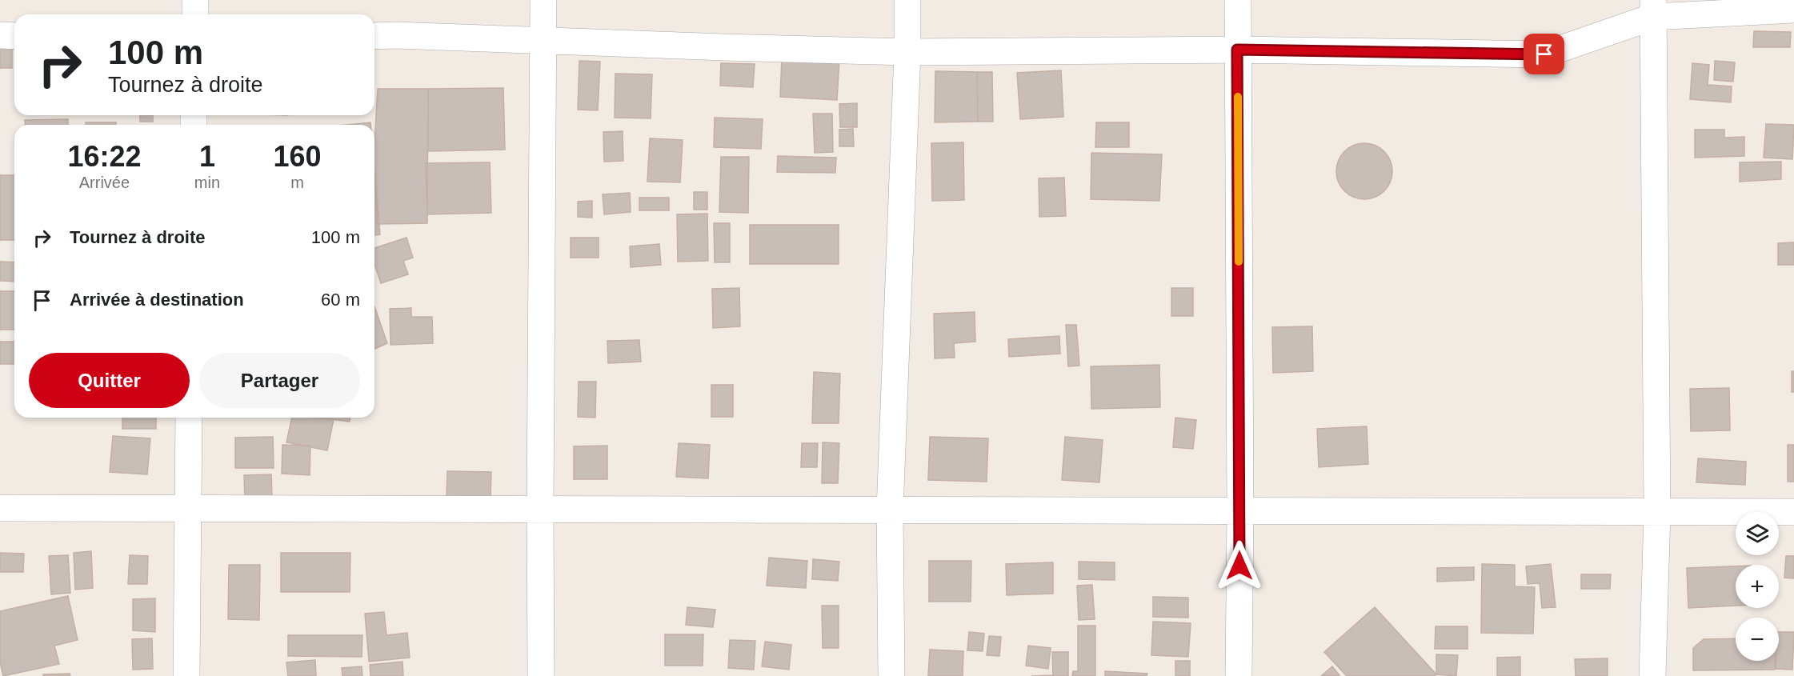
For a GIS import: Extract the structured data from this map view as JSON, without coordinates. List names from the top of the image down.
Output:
{
  "page": {
    "turn": ["100 m", "Tournez à droite"],
    "eta": [
      "16:22",
      "Arrivée",
      "1",
      "min",
      "160",
      "m"
    ],
    "list": [
      {
        "name": "Tournez à droite",
        "value": "100 m"
      },
      {
        "name": "Arrivée à destination",
        "value": "60 m"
      }
    ],
    "buttons": ["Quitter", "Partager"],
    "map_buttons": ["+", "−"]
  }
}
